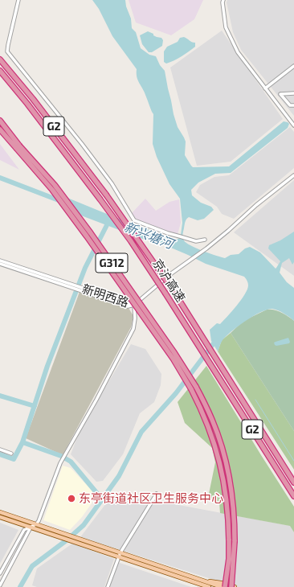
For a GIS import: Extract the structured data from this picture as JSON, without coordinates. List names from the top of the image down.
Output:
{
  "streets": {
    "highway": ["G2", "G312", "京沪高速"],
    "street": ["新明西路"]
  },
  "water": ["新兴塘河"],
  "places": ["东亭街道社区卫生服务中心"]
}
